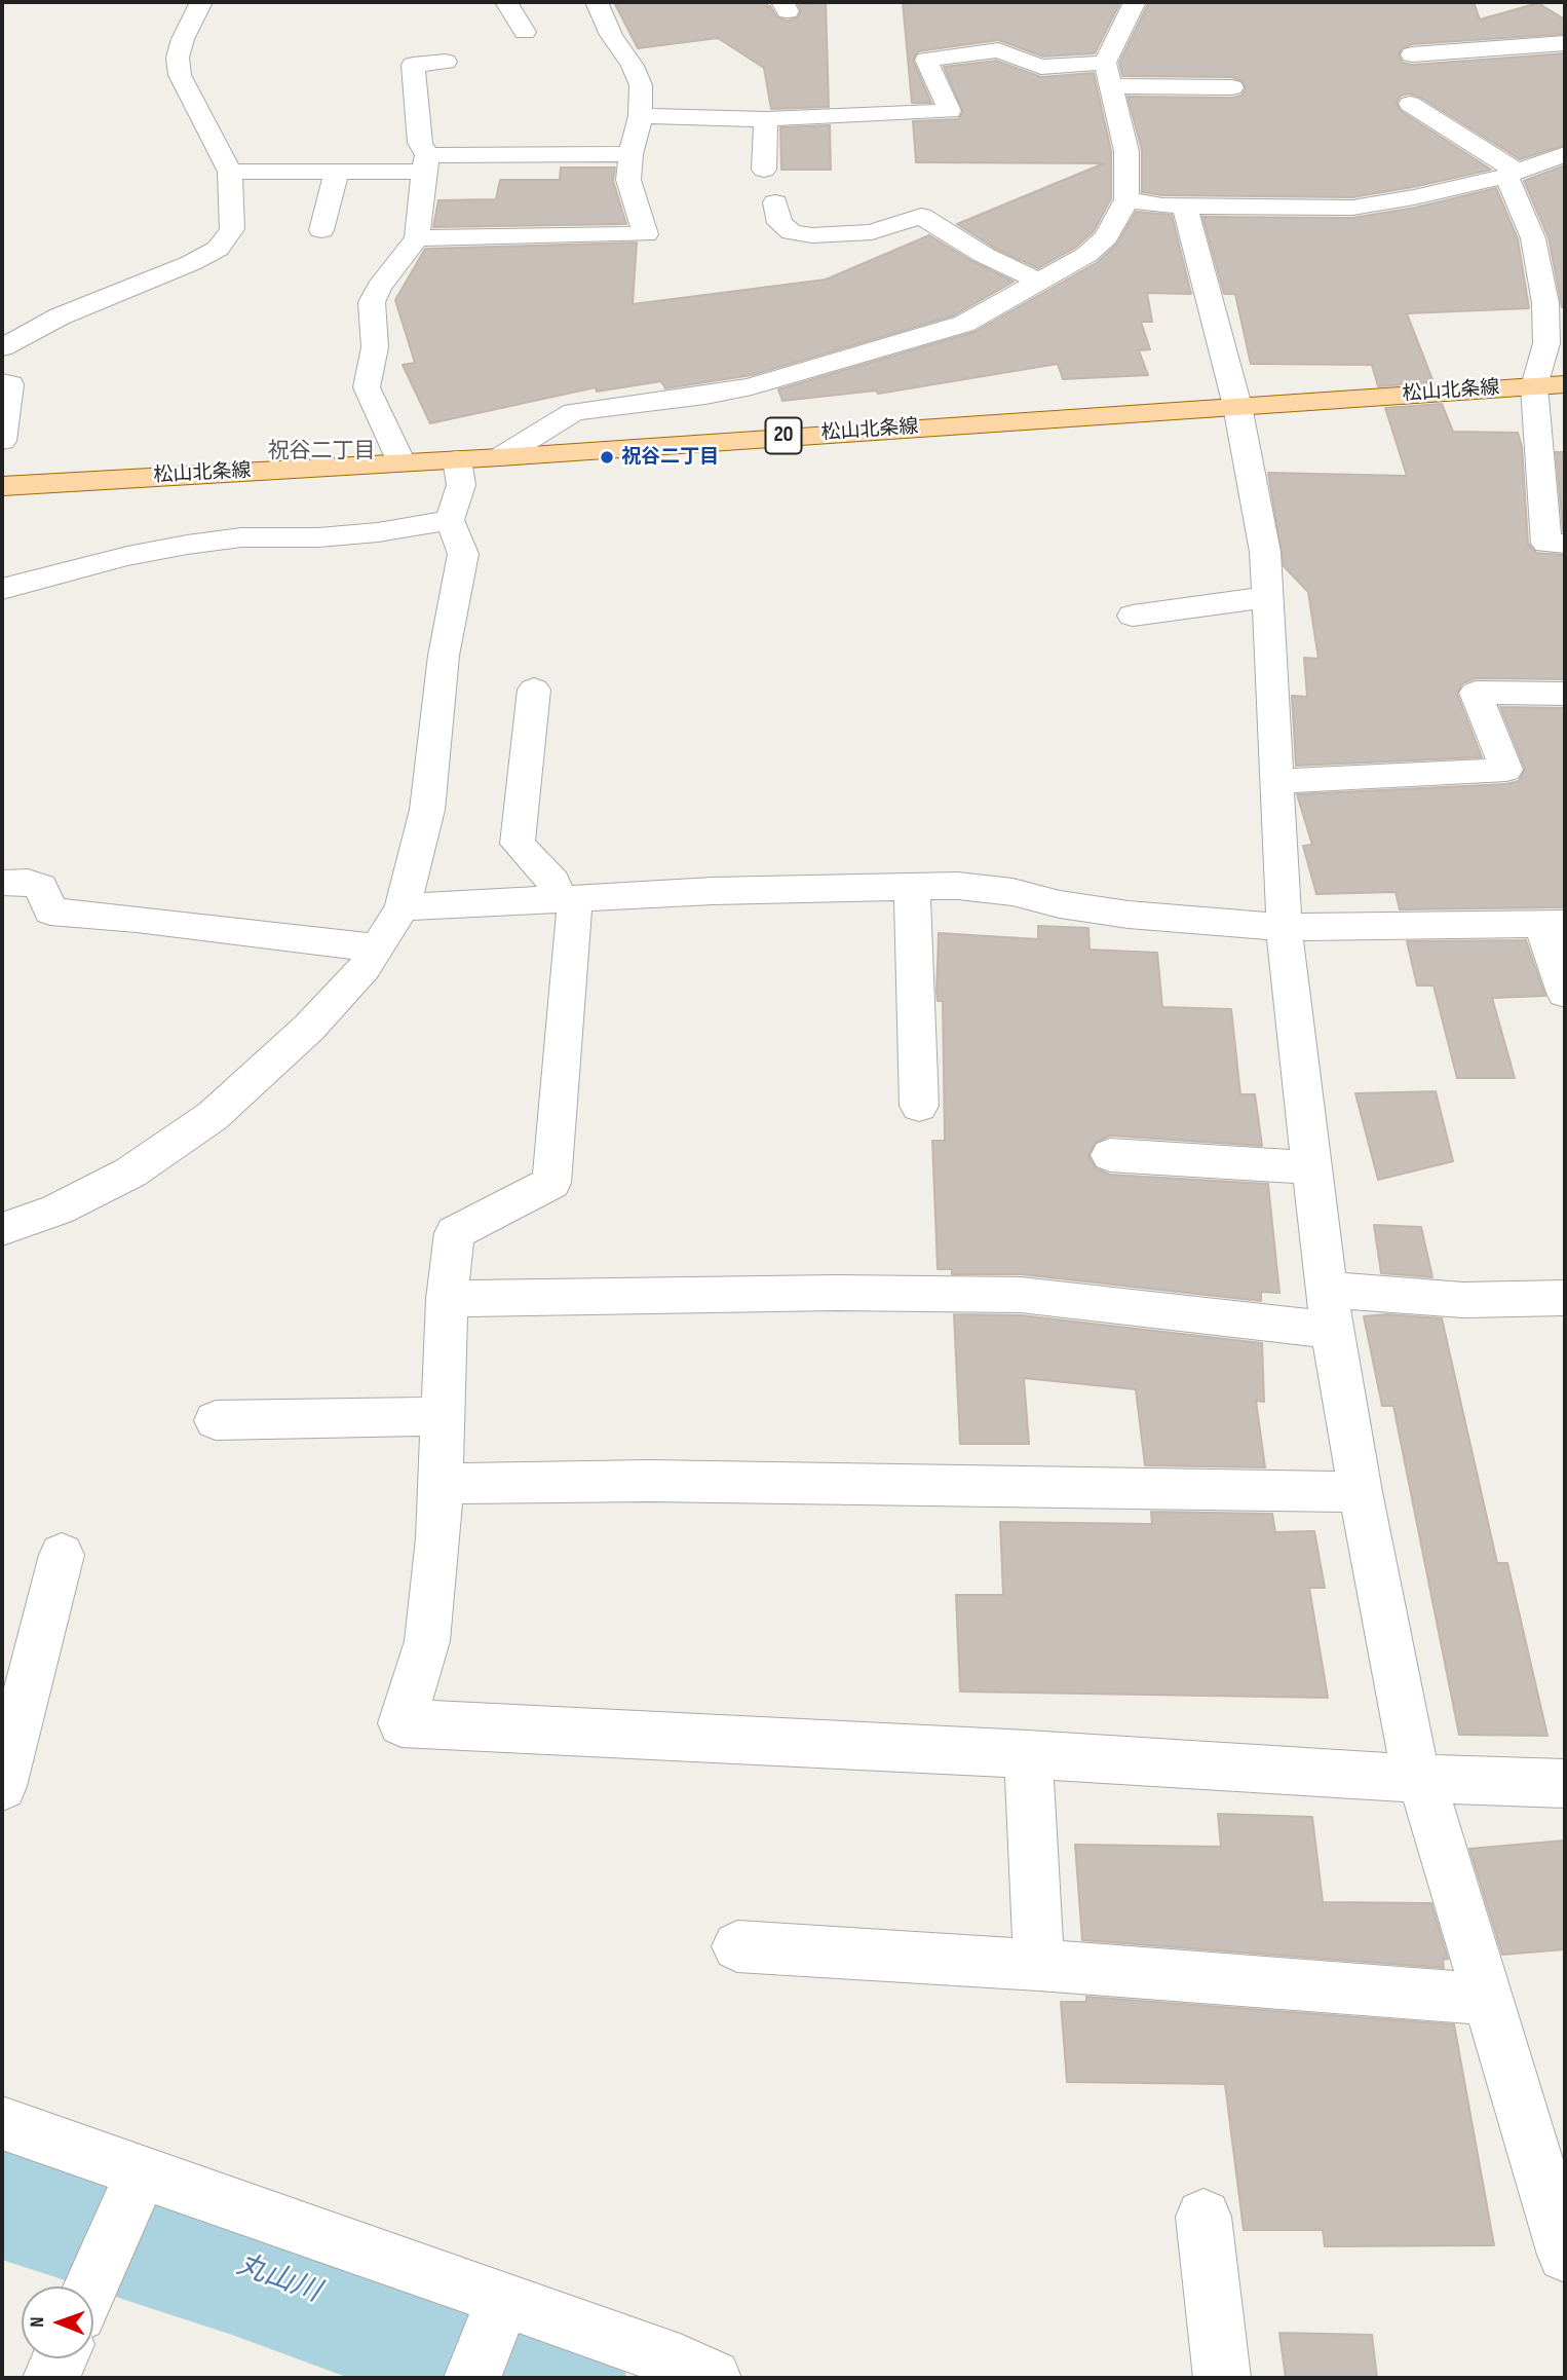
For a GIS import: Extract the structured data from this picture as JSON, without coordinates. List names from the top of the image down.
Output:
{
  "streets": {
    "main road": ["松山北条線", "20"]
  },
  "districts": ["祝谷二丁目"],
  "water": ["丸山川"],
  "places": ["祝谷二丁目"],
  "north": "left"
}
